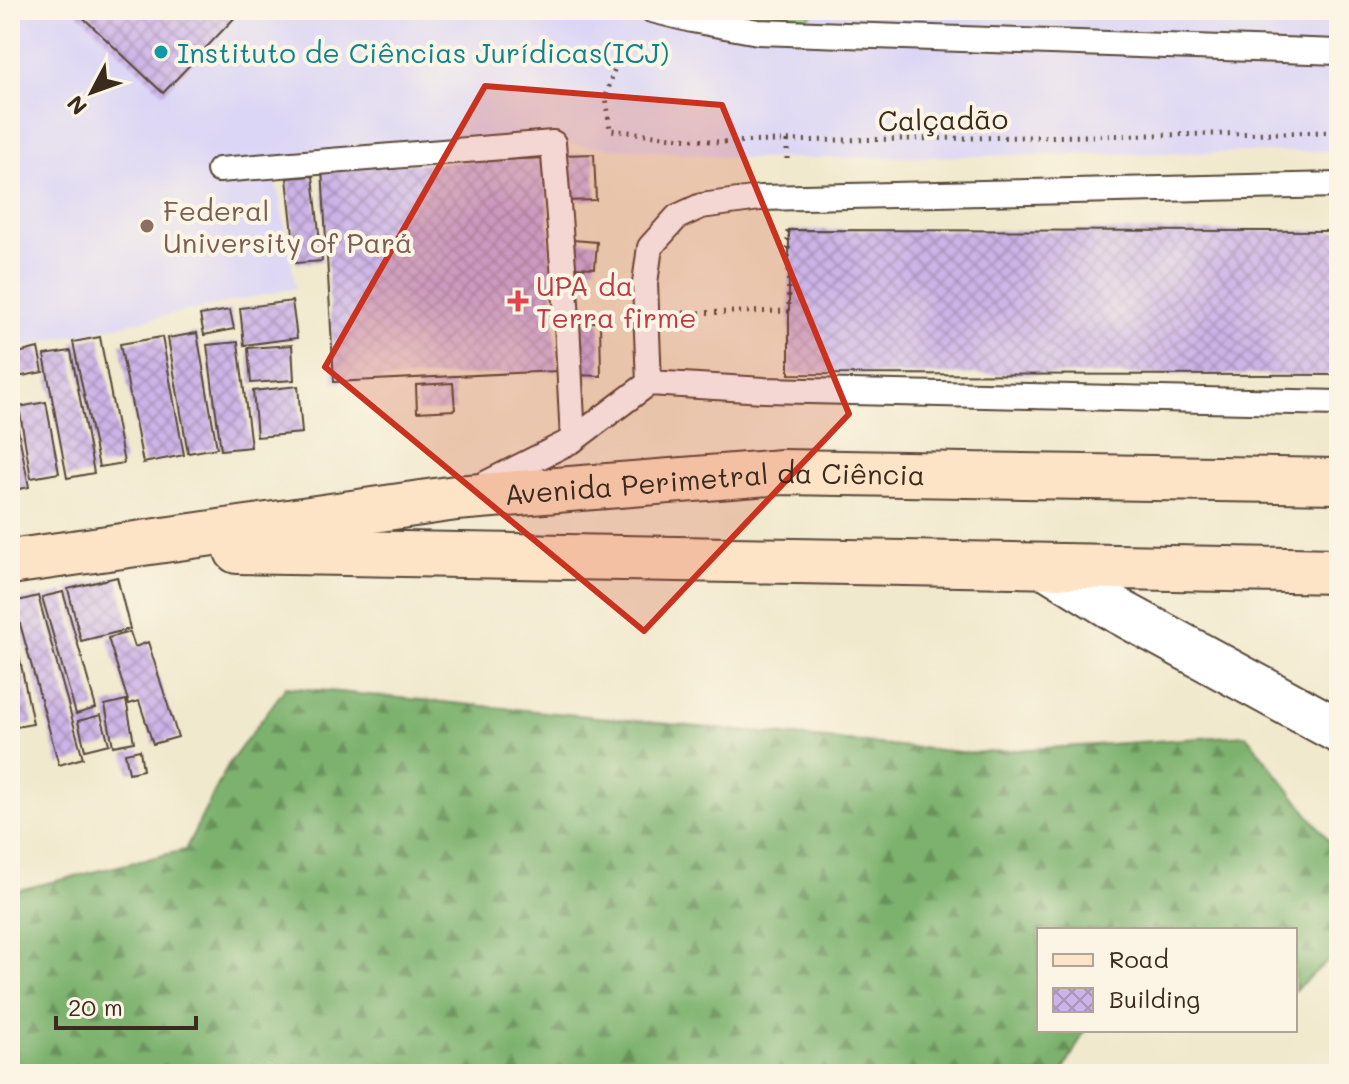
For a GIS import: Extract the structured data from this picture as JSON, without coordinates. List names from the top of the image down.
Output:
{
  "streets": {
    "main road": ["Avenida Perimetral da Ciência"],
    "path": ["Calçadão"]
  },
  "places": {
    "other": ["Instituto de Ciências Jurídicas(ICJ)", "Federal University of Pará"],
    "health": ["UPA da Terra firme"]
  },
  "legend": ["Road", "Building"],
  "scale_bar": "20 m",
  "north": "bottom left"
}
